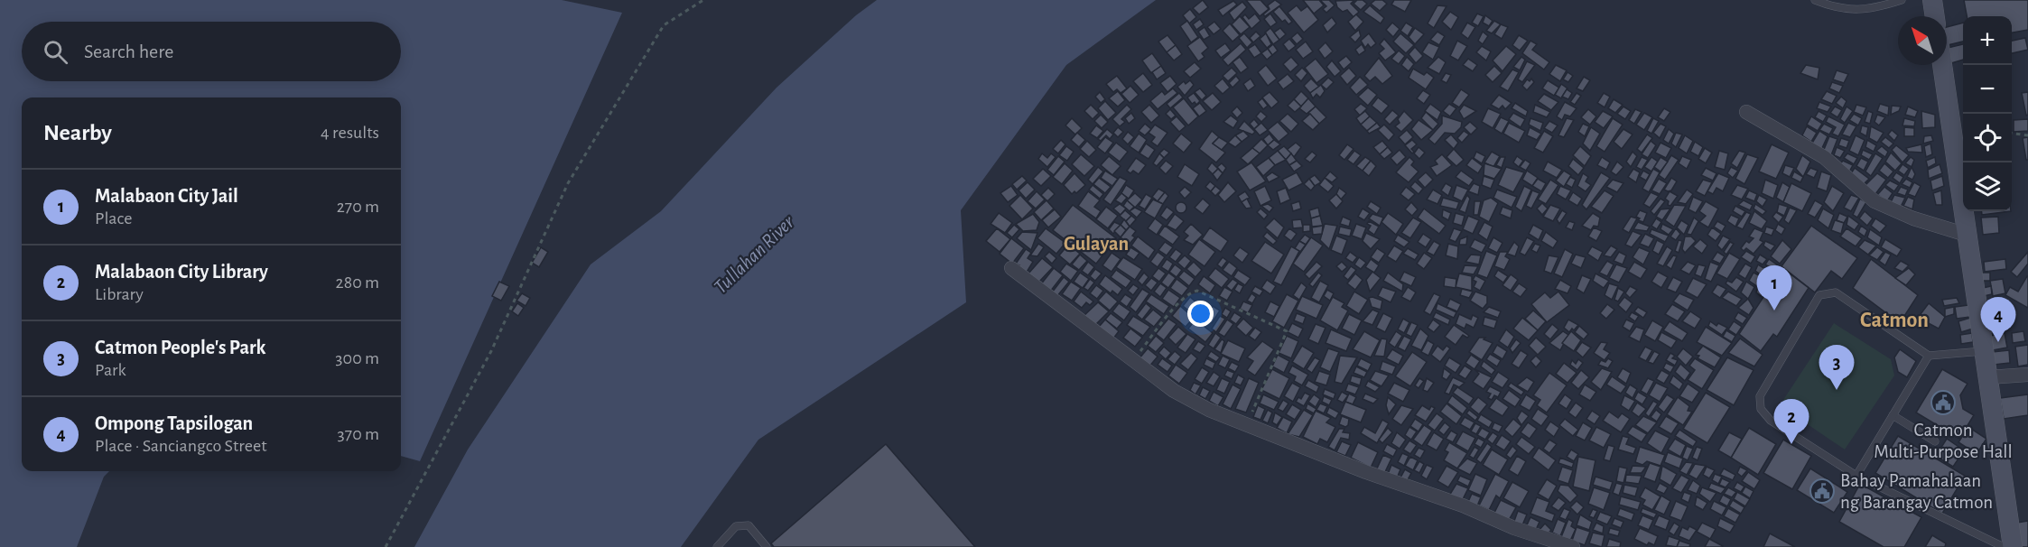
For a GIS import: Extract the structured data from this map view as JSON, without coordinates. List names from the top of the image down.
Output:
{
  "districts": ["Gulayan", "Catmon"],
  "water": ["Tullahan River"],
  "places": {
    "public building": ["Catmon Multi-Purpose Hall", "Bahay Pamahalaan ng Barangay Catmon"]
  },
  "north": "top left",
  "page": {
    "map_buttons": ["+", "−"],
    "search": "Search here",
    "heading": ["Nearby", "4 results"],
    "list": [
      {
        "mark": "1",
        "name": "Malabaon City Jail",
        "note": "Place",
        "value": "270 m"
      },
      {
        "mark": "2",
        "name": "Malabaon City Library",
        "note": "Library",
        "value": "280 m"
      },
      {
        "mark": "3",
        "name": "Catmon People's Park",
        "note": "Park",
        "value": "300 m"
      },
      {
        "mark": "4",
        "name": "Ompong Tapsilogan",
        "note": "Place · Sanciangco Street",
        "value": "370 m"
      }
    ],
    "pins": [
      "1",
      "4",
      "3",
      "2"
    ]
  }
}
